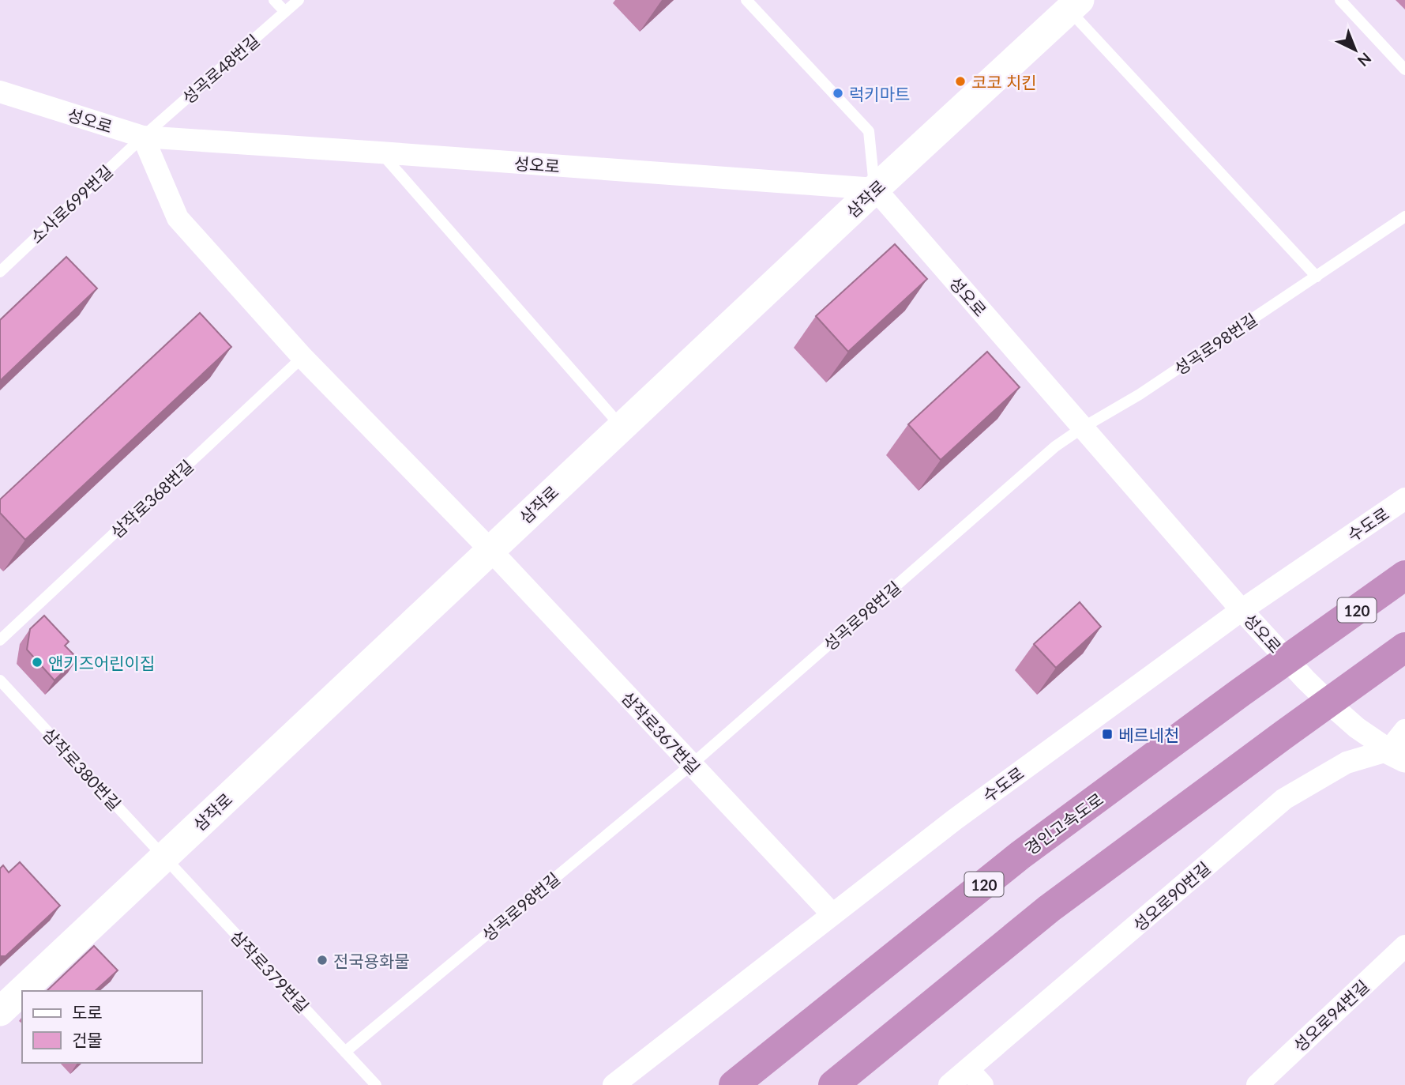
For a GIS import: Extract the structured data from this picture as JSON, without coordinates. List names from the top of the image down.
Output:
{
  "streets": {
    "highway": ["120", "경인고속도로"],
    "street": [
      "성오로",
      "삼작로",
      "수도로",
      "삼작로367번길",
      "성오로90번길",
      "성오로94번길"
    ],
    "lane": [
      "성곡로48번길",
      "소사로699번길",
      "성곡로98번길",
      "삼작로368번길",
      "삼작로380번길",
      "삼작로379번길"
    ]
  },
  "crossings": [
    ["성곡로48번길", "성오로"],
    ["성곡로48번길", "소사로699번길"],
    ["성오로", "삼작로"],
    ["성오로", "소사로699번길"],
    ["성오로", "성곡로98번길"],
    ["성오로", "수도로"],
    ["성오로", "성오로90번길"],
    ["삼작로", "삼작로367번길"],
    ["삼작로", "삼작로380번길"],
    ["삼작로", "삼작로379번길"],
    ["성곡로98번길", "삼작로367번길"],
    ["성곡로98번길", "삼작로379번길"],
    ["수도로", "삼작로367번길"],
    ["삼작로380번길", "삼작로379번길"]
  ],
  "places": {
    "other": [
      "코코 치킨",
      "럭키마트",
      "앤키즈어린이집",
      "전국용화물"
    ],
    "transit": ["베르네천"]
  },
  "legend": ["도로", "건물"],
  "north": "bottom right"
}
